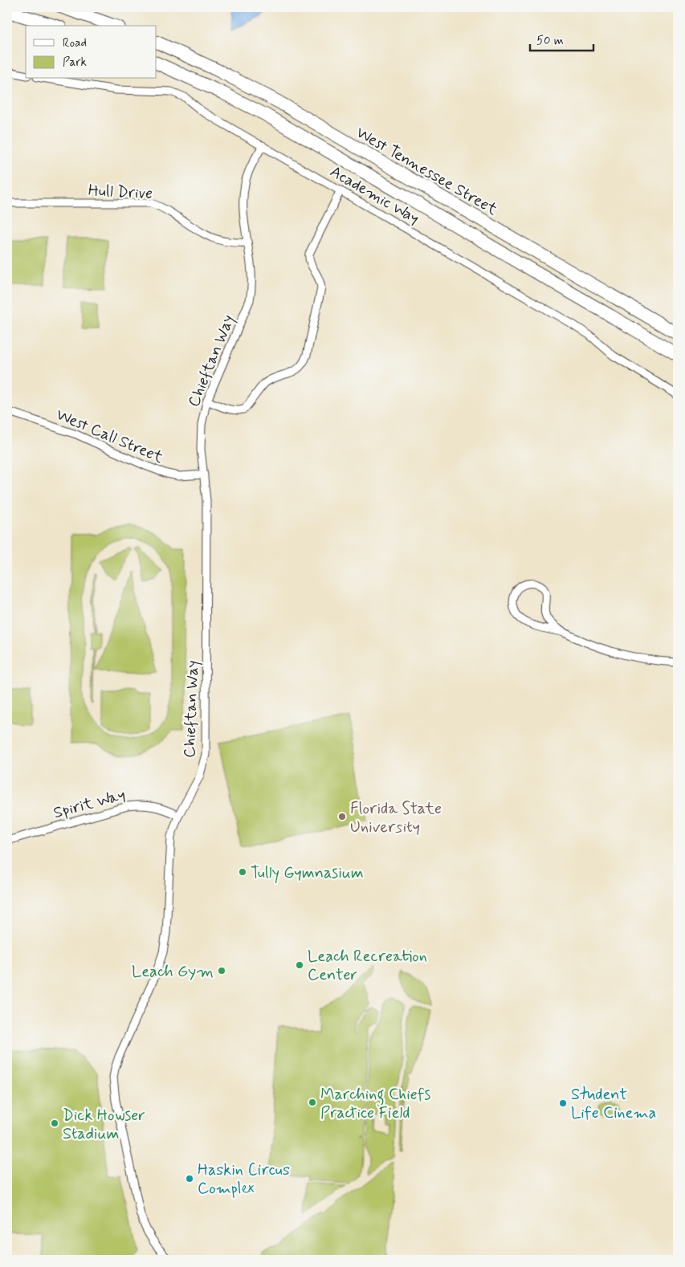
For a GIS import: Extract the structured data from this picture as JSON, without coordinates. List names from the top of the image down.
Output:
{
  "streets": {
    "main road": ["West Tennessee Street"],
    "street": [
      "Hull Drive",
      "Academic Way",
      "Chieftan Way",
      "West Call Street",
      "Spirit Way"
    ]
  },
  "crossings": [
    ["Hull Drive", "Chieftan Way"],
    ["Academic Way", "Chieftan Way"],
    ["Chieftan Way", "West Call Street"],
    ["Chieftan Way", "Spirit Way"]
  ],
  "places": [
    "Florida State University",
    "Tully Gymnasium",
    "Leach Recreation Center",
    "Leach Gym",
    "Marching Chiefs Practice Field",
    "Student Life Cinema",
    "Dick Howser Stadium",
    "Haskin Circus Complex"
  ],
  "legend": ["Road", "Park"],
  "scale_bar": "50 m"
}
